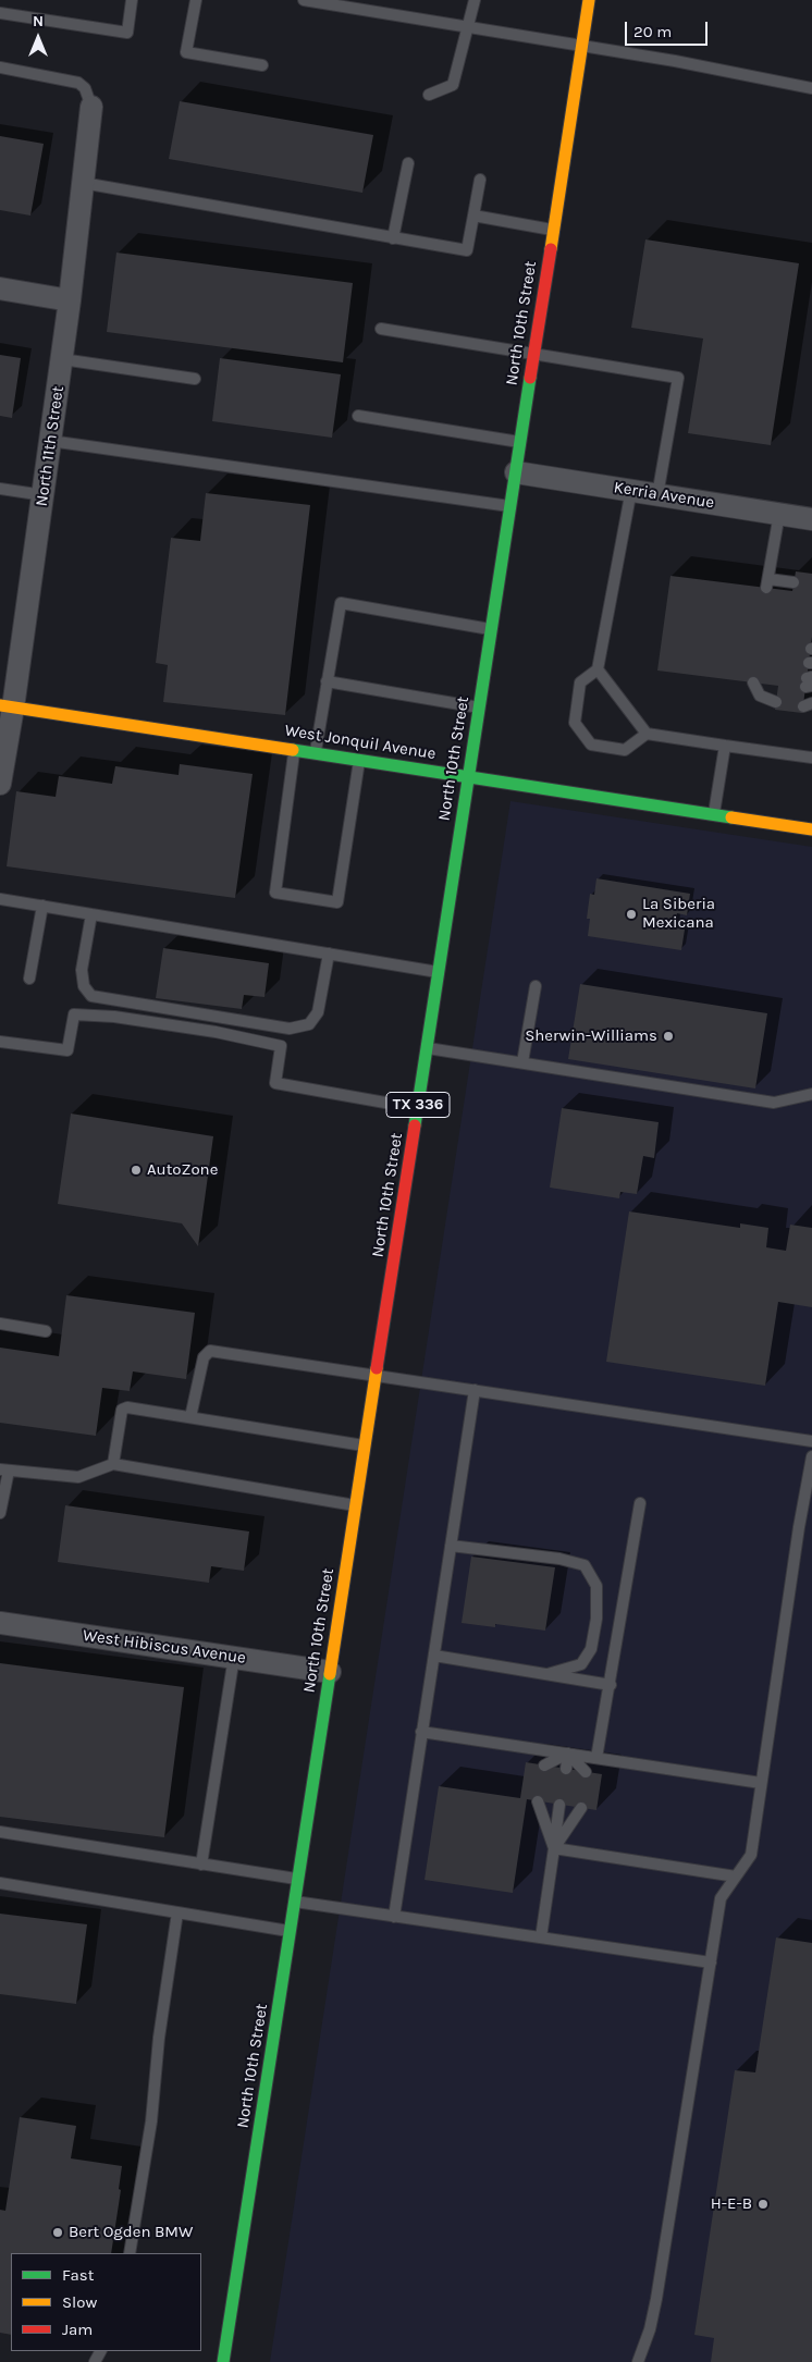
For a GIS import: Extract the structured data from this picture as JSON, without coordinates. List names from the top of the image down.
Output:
{
  "streets": {
    "main road": ["North 10th Street", "West Jonquil Avenue", "TX 336"],
    "street": ["North 11th Street", "Kerria Avenue", "West Hibiscus Avenue"]
  },
  "crossings": [
    ["North 10th Street", "Kerria Avenue"],
    ["North 10th Street", "West Jonquil Avenue"],
    ["North 10th Street", "West Hibiscus Avenue"],
    ["North 11th Street", "West Jonquil Avenue"]
  ],
  "places": [
    "La Siberia Mexicana",
    "Sherwin-Williams",
    "AutoZone",
    "H-E-B",
    "Bert Ogden BMW"
  ],
  "legend": ["Fast", "Slow", "Jam"],
  "scale_bar": "20 m",
  "north": "top"
}
